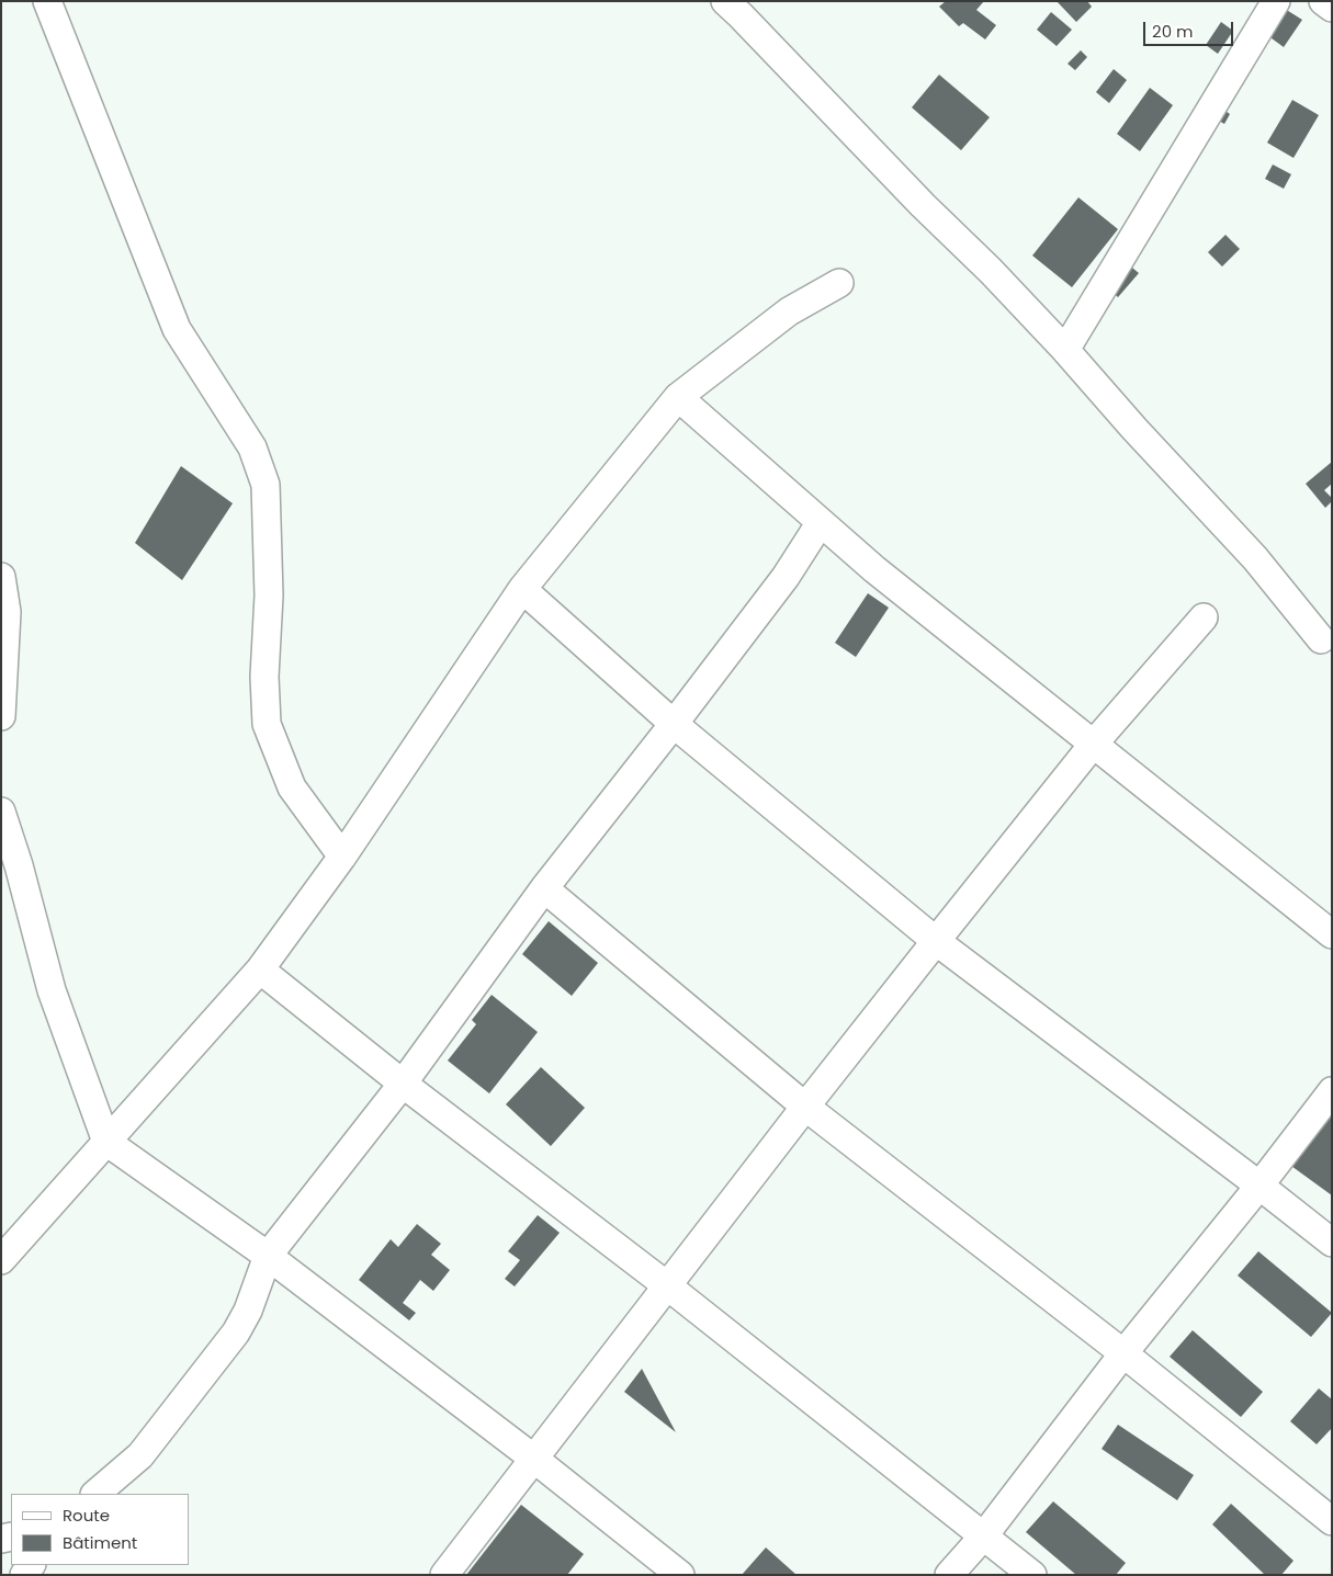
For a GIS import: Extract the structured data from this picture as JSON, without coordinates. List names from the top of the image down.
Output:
{
  "legend": ["Route", "Bâtiment"],
  "scale_bar": "20 m"
}
